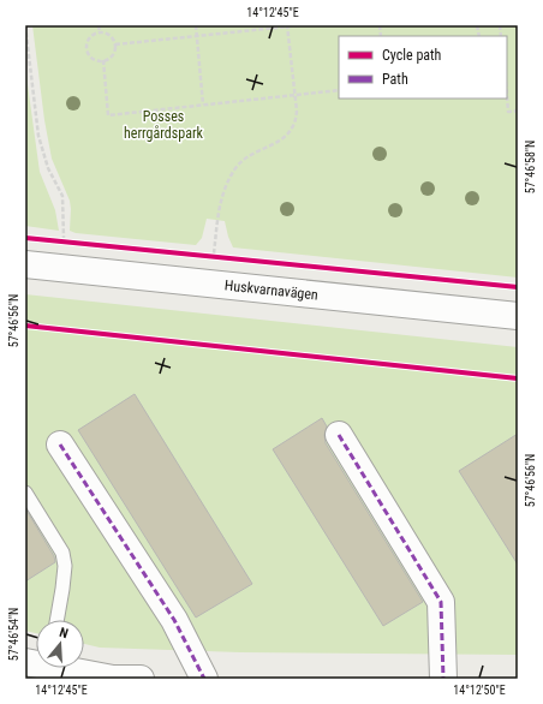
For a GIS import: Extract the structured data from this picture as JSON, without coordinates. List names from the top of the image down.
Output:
{
  "streets": {
    "street": ["Huskvarnavägen"]
  },
  "parks": ["Posses herrgårdspark"],
  "legend": ["Cycle path", "Path"],
  "north": "top",
  "coordinates": [
    "14°12'45\"E",
    "57°46'58\"N",
    "57°46'56\"N",
    "57°46'54\"N",
    "14°12'50\"E"
  ]
}
